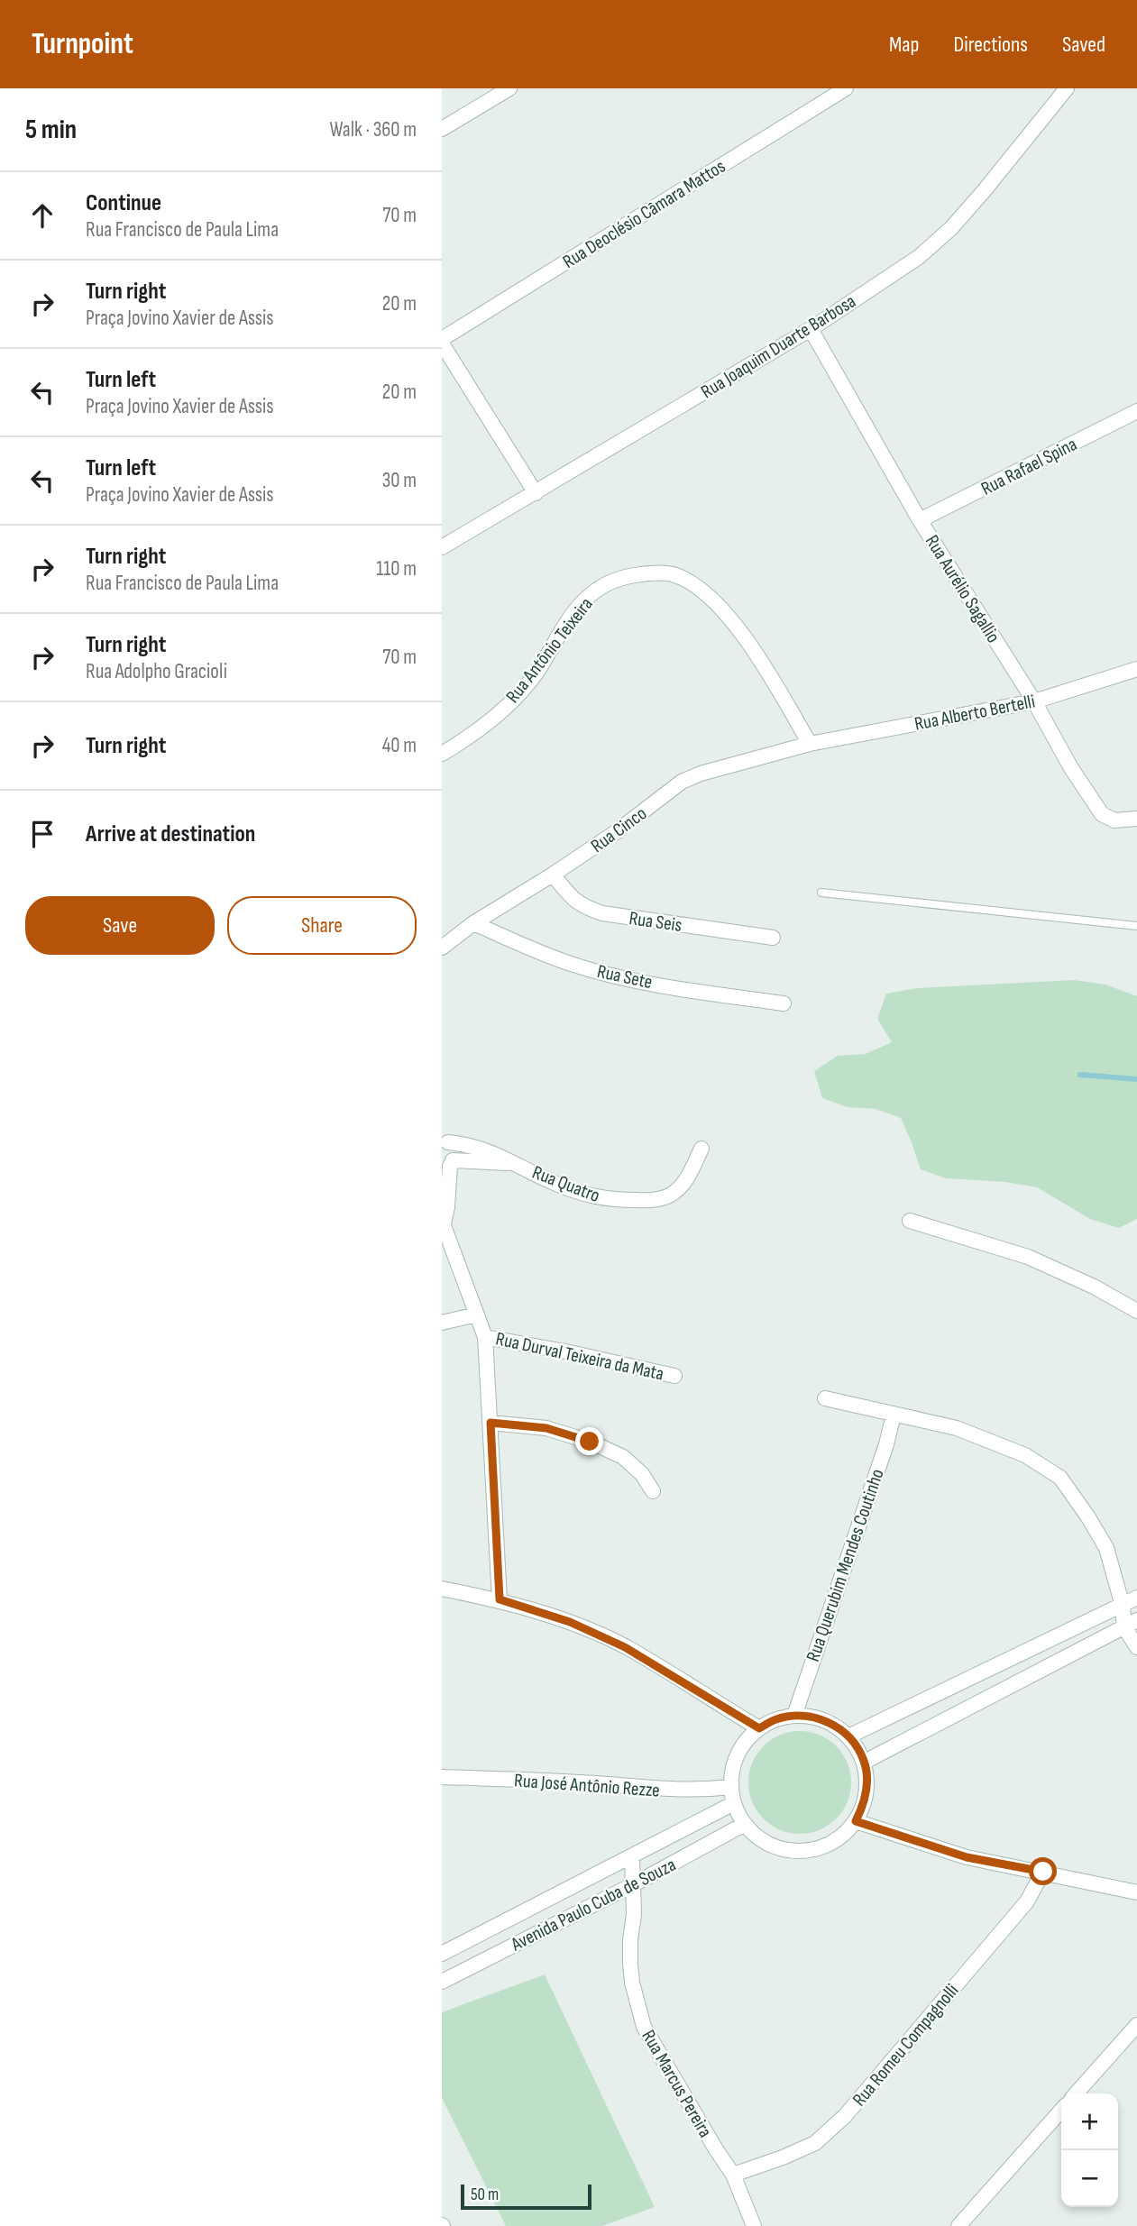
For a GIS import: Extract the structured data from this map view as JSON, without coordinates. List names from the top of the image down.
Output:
{
  "streets": {
    "street": [
      "Rua Deoclésio Câmara Mattos",
      "Rua Joaquim Duarte Barbosa",
      "Rua Rafael Spina",
      "Rua Aurélio Sagallio",
      "Rua Antônio Teixeira",
      "Rua Alberto Bertelli",
      "Rua Cinco",
      "Rua Seis",
      "Rua Sete",
      "Rua Quatro",
      "Rua Durval Teixeira da Mata",
      "Rua Querubim Mendes Coutinho",
      "Rua José Antônio Rezze",
      "Avenida Paulo Cuba de Souza",
      "Rua Romeu Compagnolli",
      "Rua Marcus Pereira"
    ]
  },
  "crossings": [
    ["Rua Joaquim Duarte Barbosa", "Rua Aurélio Sagallio"],
    ["Rua Rafael Spina", "Rua Aurélio Sagallio"],
    ["Rua Aurélio Sagallio", "Rua Alberto Bertelli"],
    ["Rua Antônio Teixeira", "Rua Alberto Bertelli"],
    ["Rua Antônio Teixeira", "Rua Cinco"],
    ["Rua Alberto Bertelli", "Rua Cinco"],
    ["Rua Cinco", "Rua Seis"],
    ["Rua Cinco", "Rua Sete"],
    ["Rua Querubim Mendes Coutinho", "Rua José Antônio Rezze"],
    ["Rua Querubim Mendes Coutinho", "Avenida Paulo Cuba de Souza"],
    ["Rua José Antônio Rezze", "Avenida Paulo Cuba de Souza"],
    ["Avenida Paulo Cuba de Souza", "Rua Marcus Pereira"],
    ["Rua Romeu Compagnolli", "Rua Marcus Pereira"]
  ],
  "scale_bar": "50 m",
  "page": {
    "header": "Turnpoint",
    "nav": ["Map", "Directions", "Saved"],
    "heading": ["5 min", "Walk · 360 m"],
    "list": [
      ["Continue", "Rua Francisco de Paula Lima", "70 m"],
      ["Turn right", "Praça Jovino Xavier de Assis", "20 m"],
      ["Turn left", "Praça Jovino Xavier de Assis", "20 m"],
      ["Turn left", "Praça Jovino Xavier de Assis", "30 m"],
      ["Turn right", "Rua Francisco de Paula Lima", "110 m"],
      ["Turn right", "Rua Adolpho Gracioli", "70 m"],
      ["Turn right", "40 m"],
      "Arrive at destination"
    ],
    "buttons": ["Save", "Share"],
    "map_buttons": ["+", "−"],
    "scale": "50 m"
  }
}
